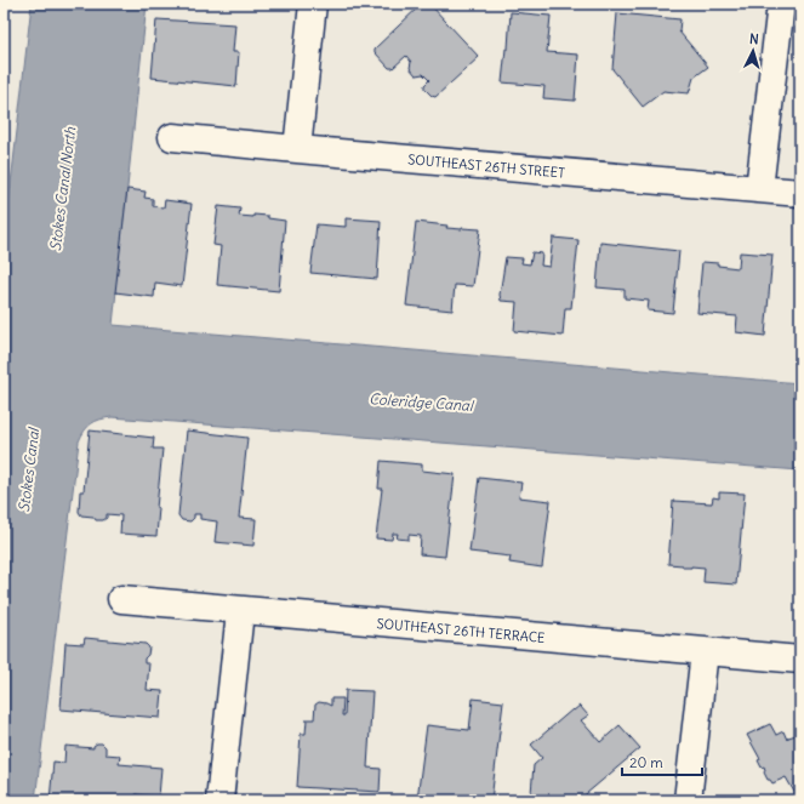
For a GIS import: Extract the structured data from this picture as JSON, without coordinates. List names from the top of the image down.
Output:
{
  "streets": {
    "street": ["SOUTHEAST 26TH STREET", "SOUTHEAST 26TH TERRACE"]
  },
  "water": ["Stokes Canal North", "Coleridge Canal", "Stokes Canal"],
  "scale_bar": "20 m",
  "north": "top"
}
